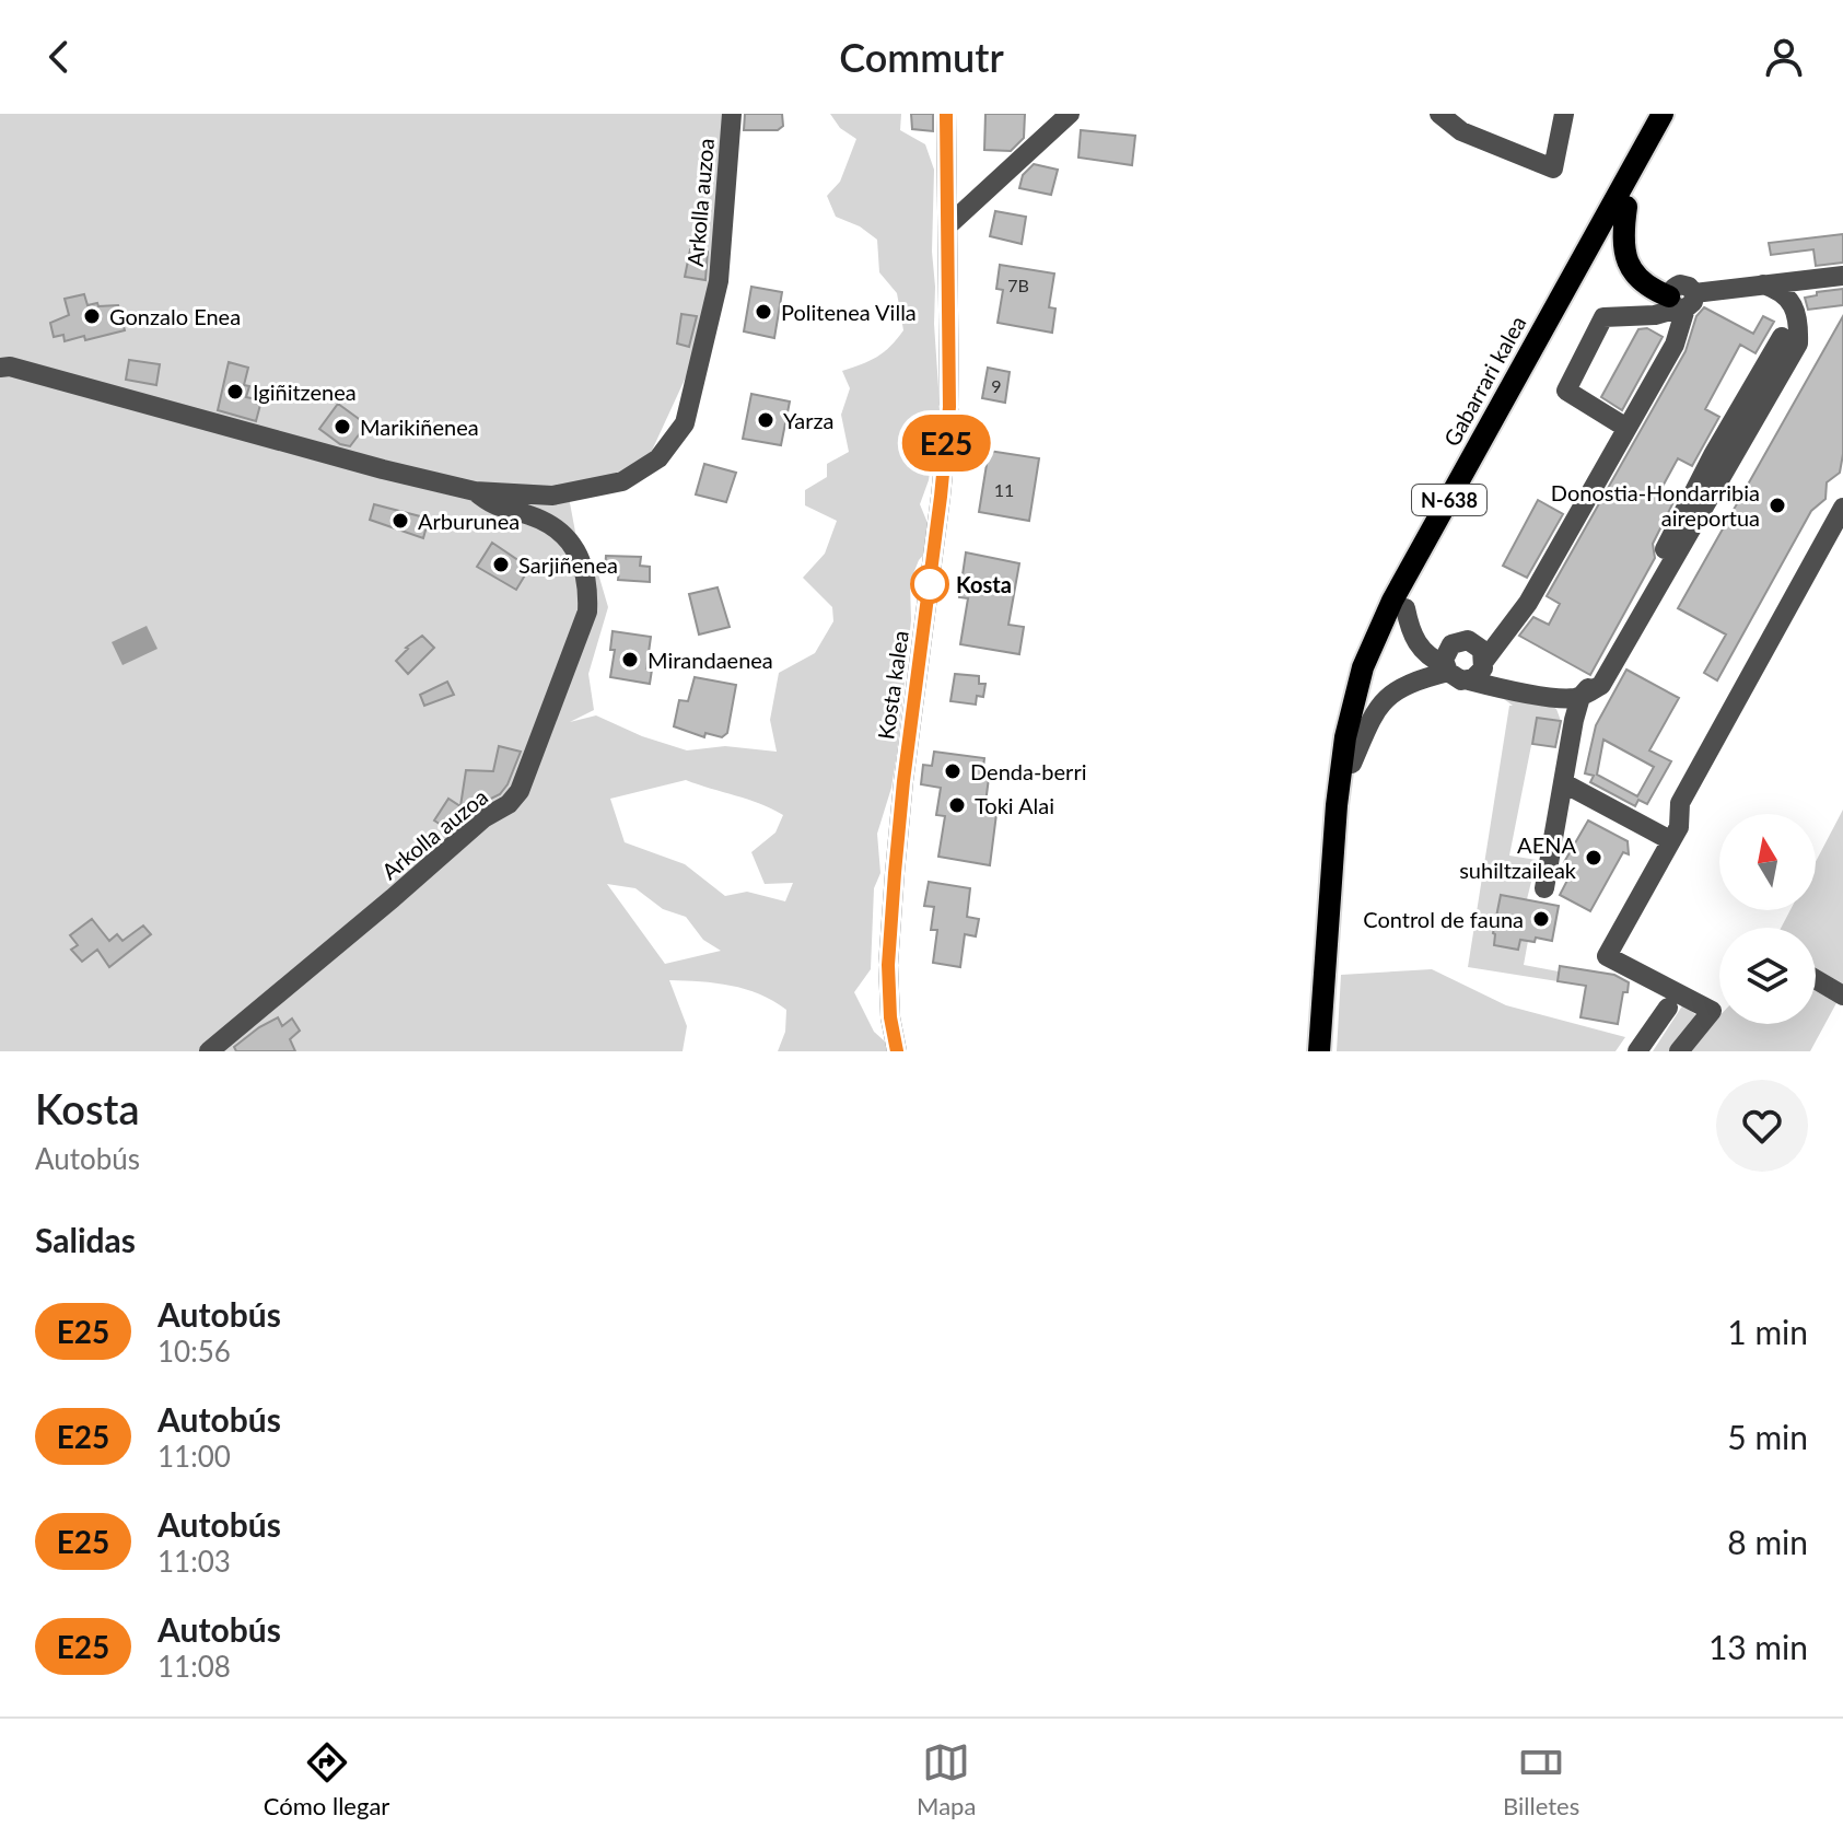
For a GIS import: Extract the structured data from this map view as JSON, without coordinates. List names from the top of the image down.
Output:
{
  "streets": {
    "main road": ["Gabarrari kalea", "N-638"],
    "street": ["Arkolla auzoa", "Kosta kalea"]
  },
  "places": [
    "Politenea Villa",
    "Gonzalo Enea",
    "Igiñitzenea",
    "Yarza",
    "Marikiñenea",
    "Donostia-Hondarribia aireportua",
    "Arburunea",
    "Sarjiñenea",
    "Kosta",
    "Mirandaenea",
    "Denda-berri",
    "Toki Alai",
    "AENA suhiltzaileak",
    "Control de fauna"
  ],
  "lines": ["bus line E25"],
  "house_numbers": ["7B", "9", "11"],
  "north": "top",
  "page": {
    "header": "Commutr",
    "on_map": "E25",
    "heading": [
      ["Kosta", "Autobús"],
      "Salidas"
    ],
    "list": [
      {
        "mark": "E25",
        "name": "Autobús",
        "note": "10:56",
        "value": "1 min"
      },
      {
        "mark": "E25",
        "name": "Autobús",
        "note": "11:00",
        "value": "5 min"
      },
      {
        "mark": "E25",
        "name": "Autobús",
        "note": "11:03",
        "value": "8 min"
      },
      {
        "mark": "E25",
        "name": "Autobús",
        "note": "11:08",
        "value": "13 min"
      }
    ],
    "tabs": ["Cómo llegar", "Mapa", "Billetes"]
  }
}
